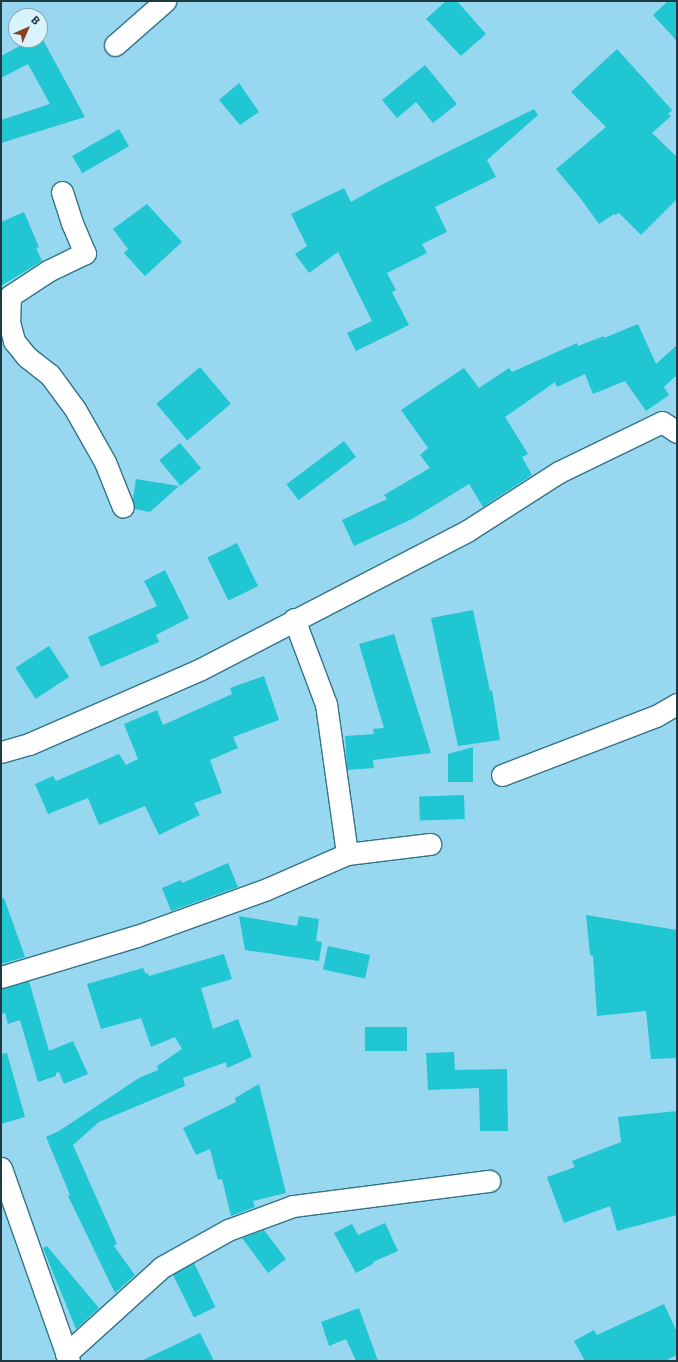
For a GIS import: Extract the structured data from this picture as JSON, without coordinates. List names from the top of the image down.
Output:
{
  "north": "top right"
}
